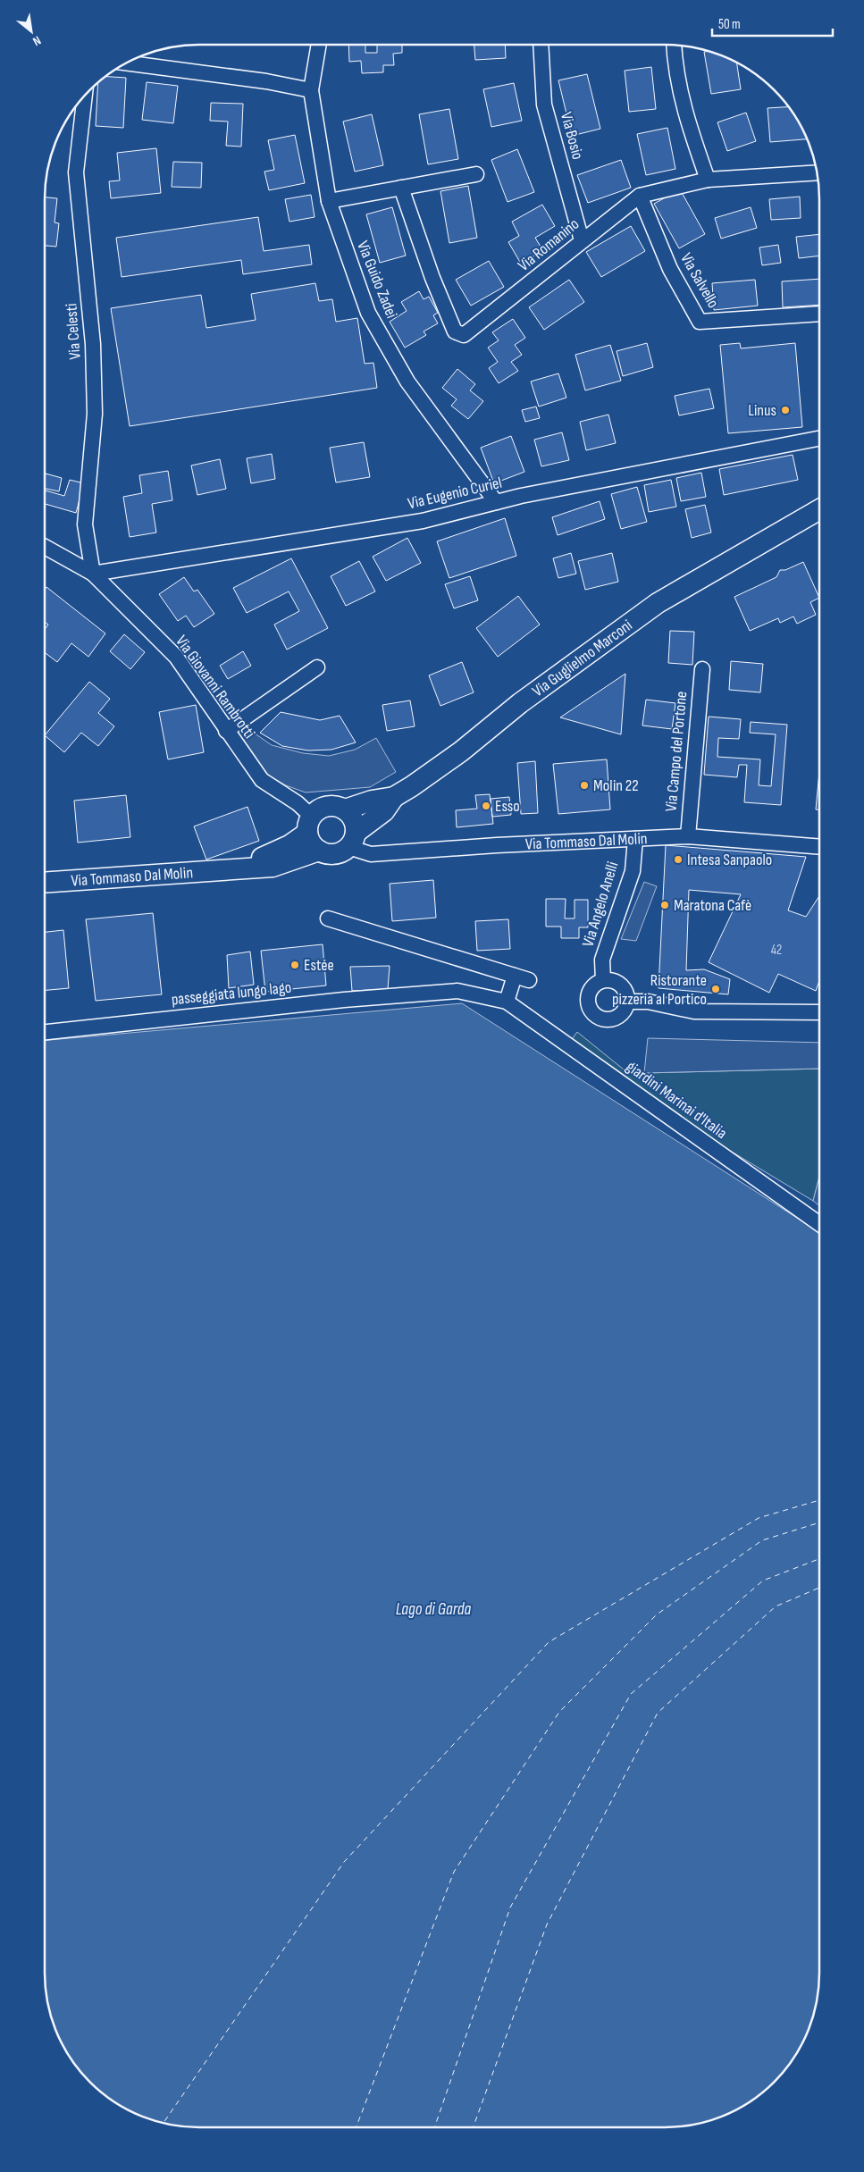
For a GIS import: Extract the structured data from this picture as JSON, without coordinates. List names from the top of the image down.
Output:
{
  "streets": {
    "main road": ["Via Guglielmo Marconi", "Via Tommaso Dal Molin"],
    "street": [
      "Via Bosio",
      "Via Romanino",
      "Via Guido Zadei",
      "Via Salvello",
      "Via Celesti",
      "Via Eugenio Curiel",
      "Via Giovanni Rambrotti",
      "Via Campo del Portone",
      "Via Angelo Anelli",
      "passeggiata lungo lago",
      "giardini Marinai d'Italia"
    ]
  },
  "crossings": [
    ["Via Bosio", "Via Romanino"],
    ["Via Romanino", "Via Salvello"],
    ["Via Guido Zadei", "Via Eugenio Curiel"],
    ["Via Celesti", "Via Eugenio Curiel"],
    ["Via Celesti", "Via Giovanni Rambrotti"],
    ["Via Eugenio Curiel", "Via Giovanni Rambrotti"],
    ["Via Guglielmo Marconi", "Via Giovanni Rambrotti"],
    ["Via Guglielmo Marconi", "Via Tommaso Dal Molin"],
    ["Via Giovanni Rambrotti", "Via Tommaso Dal Molin"],
    ["Via Campo del Portone", "Via Tommaso Dal Molin"],
    ["Via Tommaso Dal Molin", "Via Angelo Anelli"],
    ["passeggiata lungo lago", "giardini Marinai d'Italia"]
  ],
  "water": ["Lago di Garda"],
  "places": [
    "Linus",
    "Molin 22",
    "Esso",
    "Intesa Sanpaolo",
    "Maratona Cafè",
    "Estée",
    "Ristorante pizzeria al Portico"
  ],
  "house_numbers": ["42"],
  "scale_bar": "50 m",
  "north": "bottom right"
}
